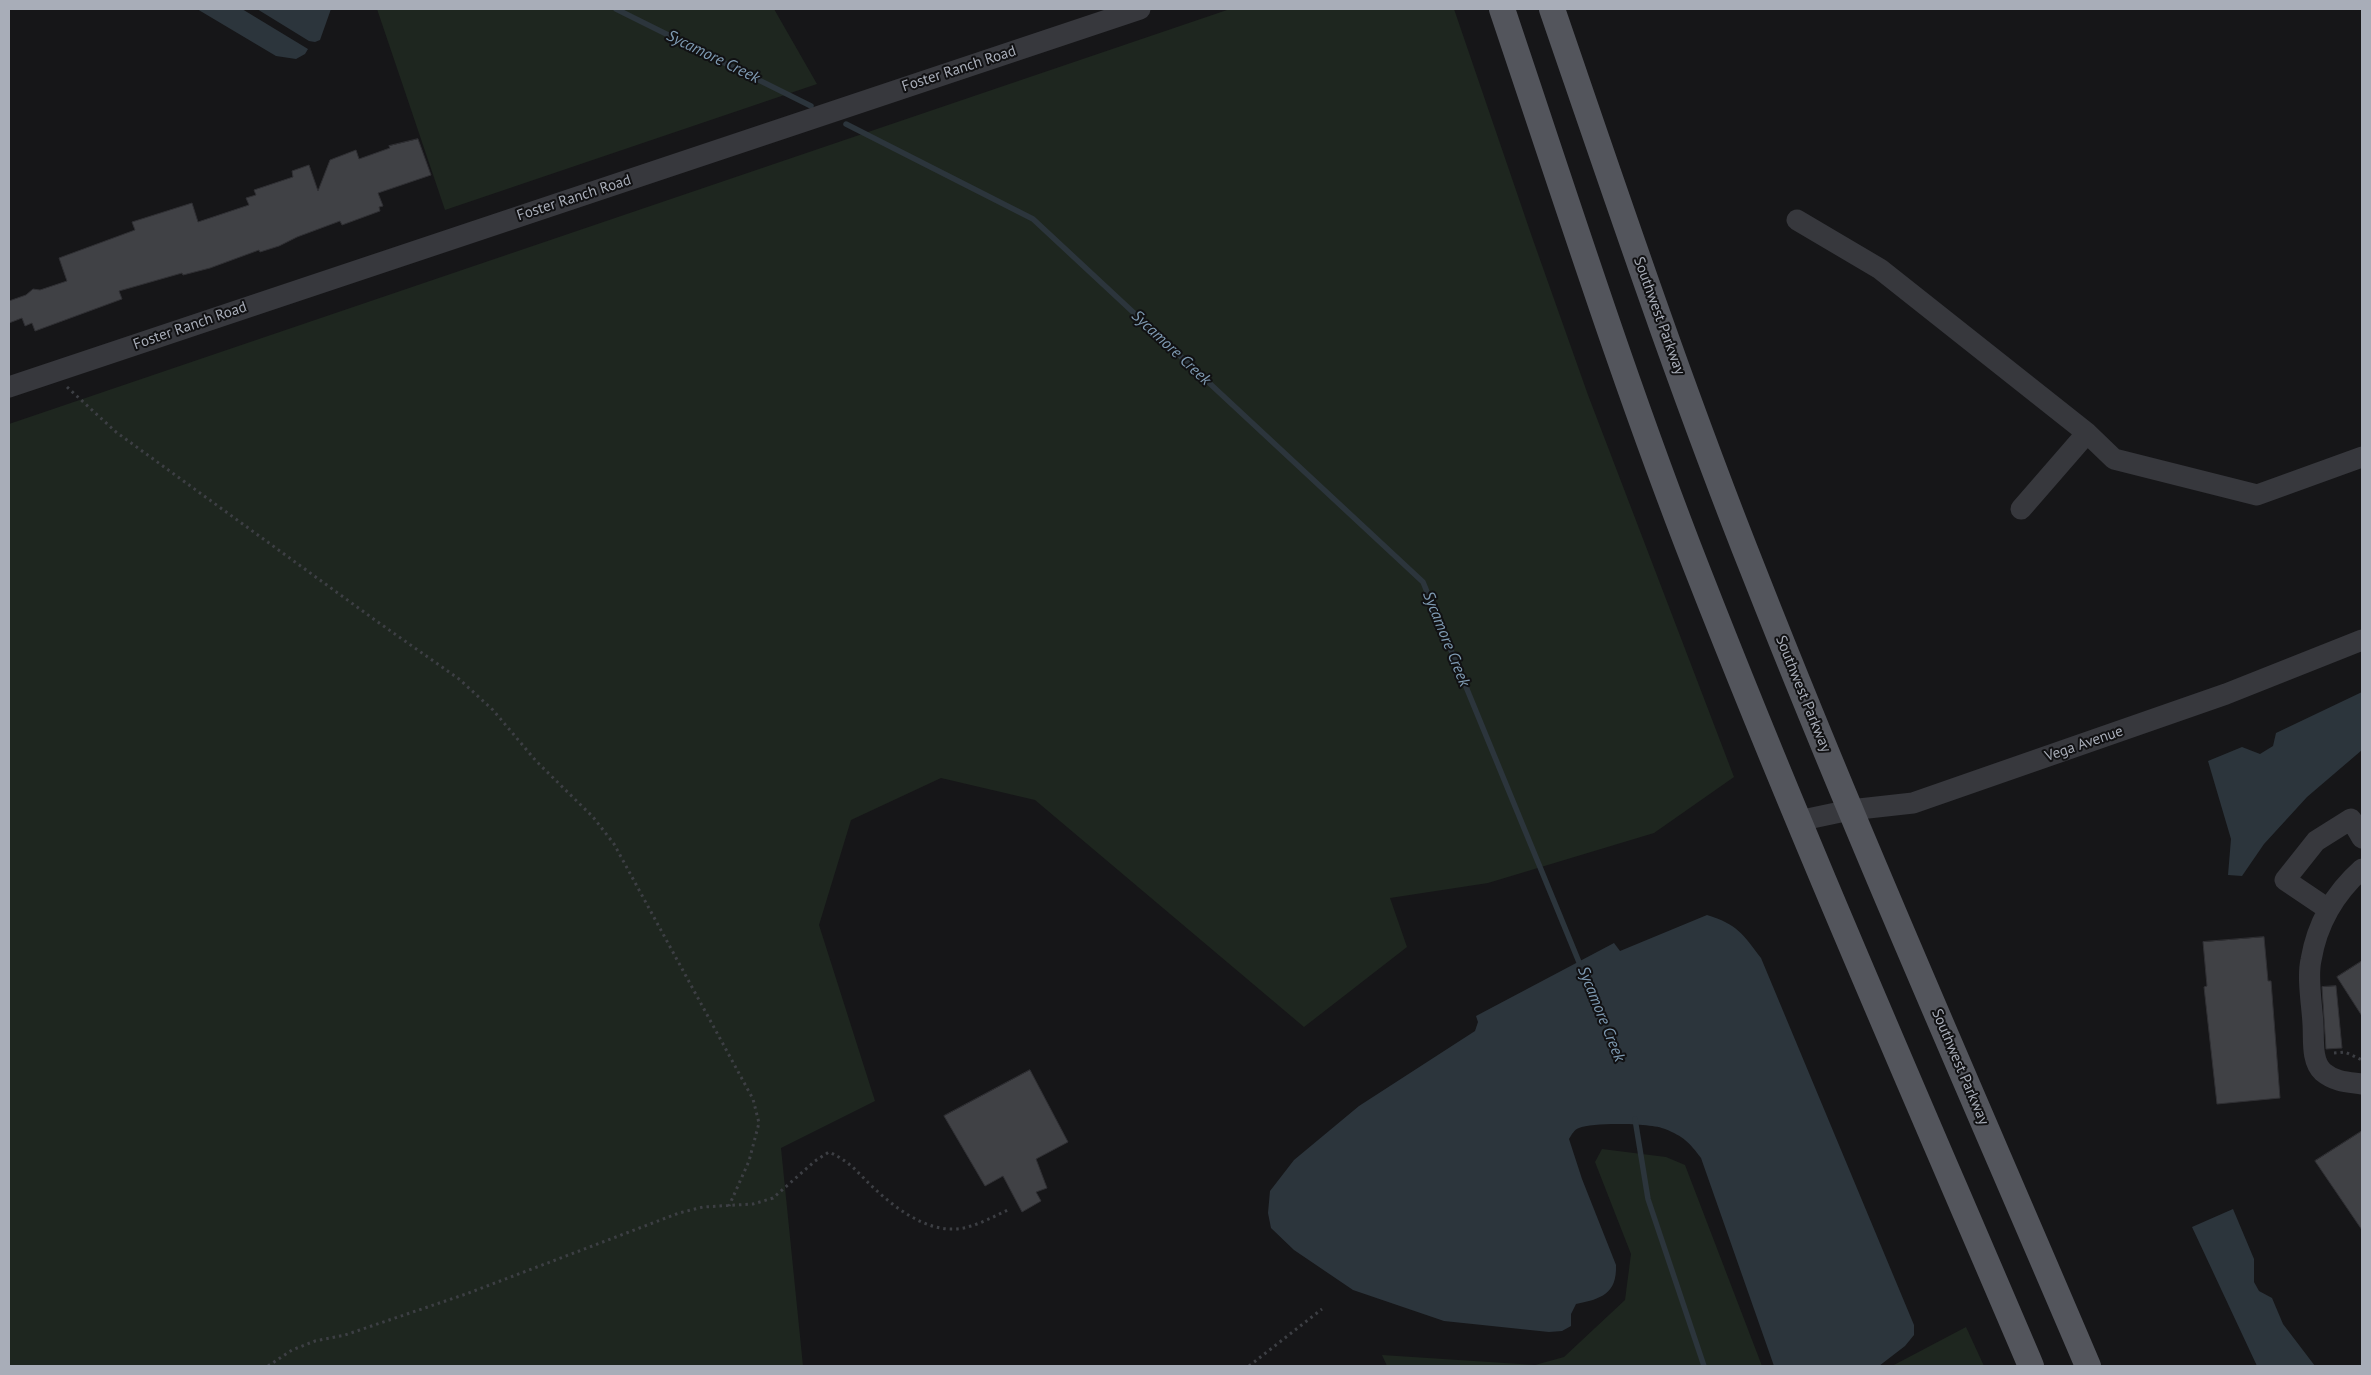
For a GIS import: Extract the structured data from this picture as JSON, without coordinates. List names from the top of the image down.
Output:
{
  "streets": {
    "main road": ["Southwest Parkway"],
    "street": ["Foster Ranch Road", "Vega Avenue"]
  },
  "crossings": [
    ["Southwest Parkway", "Vega Avenue"]
  ],
  "water": ["Sycamore Creek"]
}
